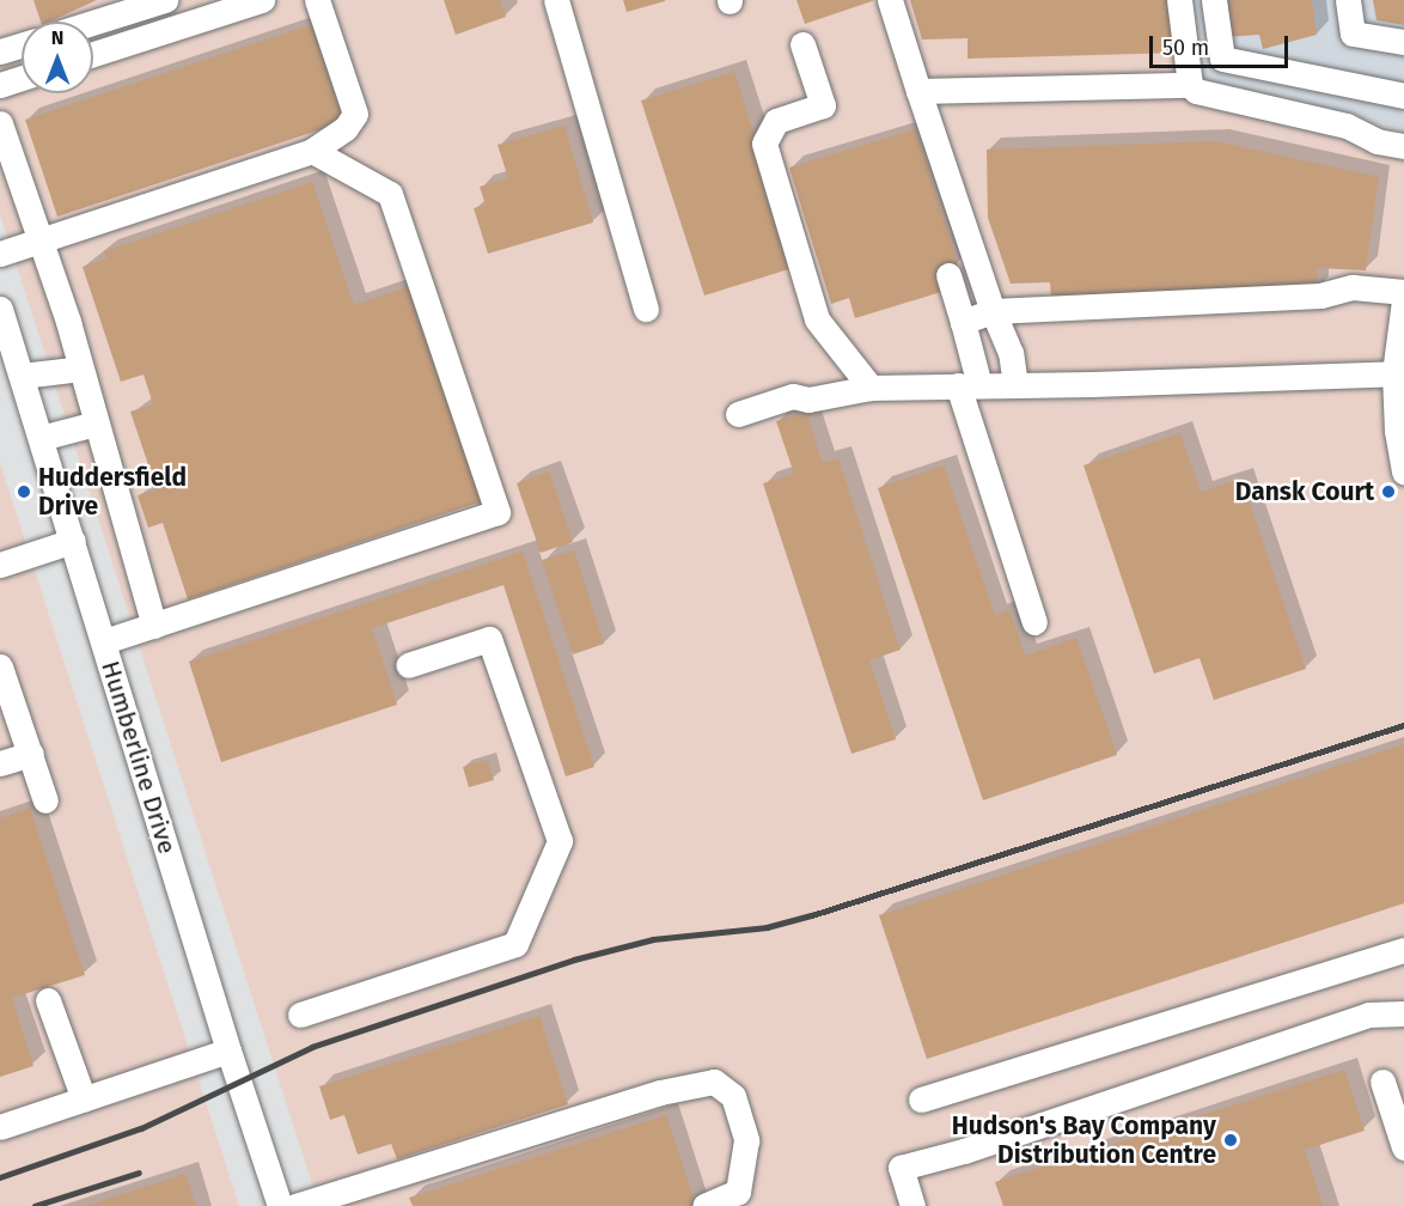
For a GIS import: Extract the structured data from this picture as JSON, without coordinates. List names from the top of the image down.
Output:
{
  "streets": {
    "street": ["Humberline Drive"]
  },
  "places": ["Huddersfield Drive", "Dansk Court", "Hudson's Bay Company Distribution Centre"],
  "scale_bar": "50 m",
  "north": "top"
}
